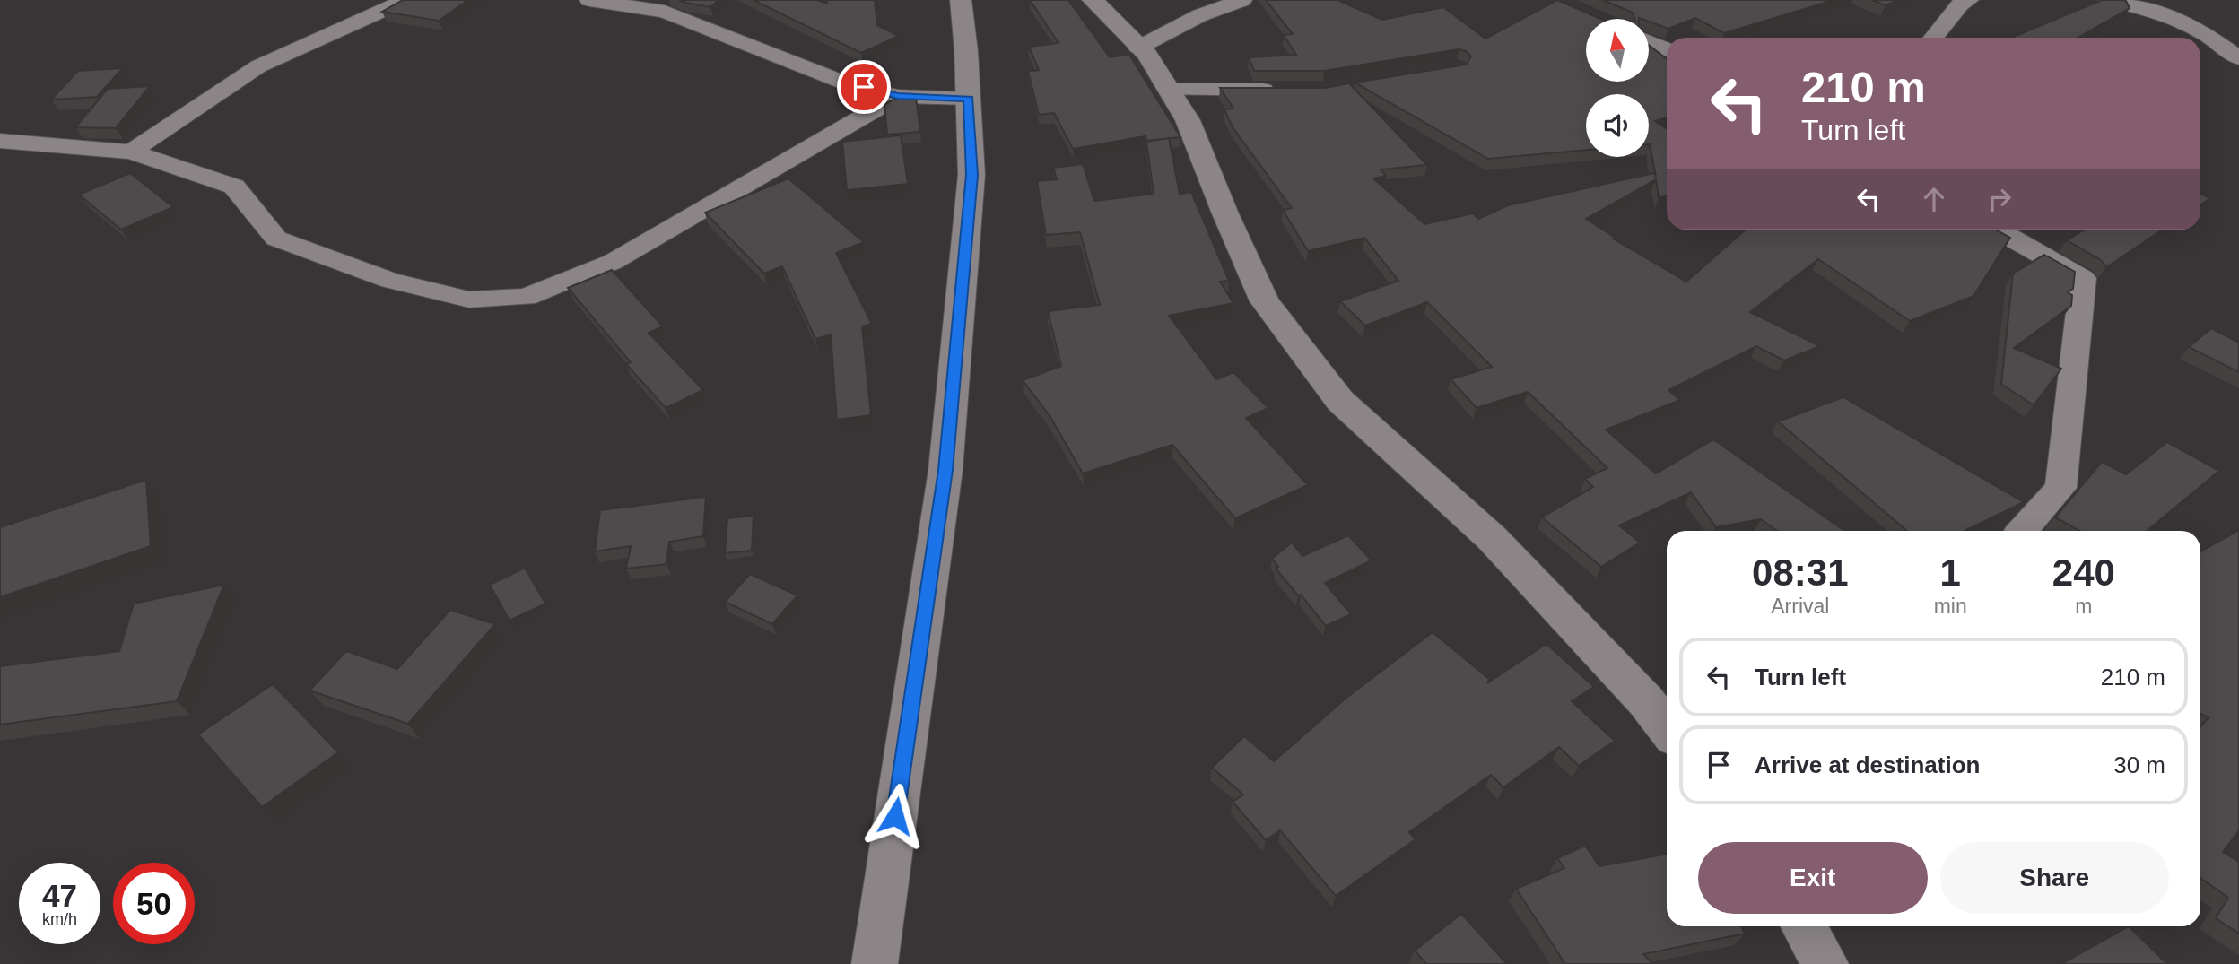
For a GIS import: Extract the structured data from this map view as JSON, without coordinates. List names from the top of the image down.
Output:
{
  "north": "top",
  "page": {
    "turn": ["210 m", "Turn left"],
    "eta": [
      "08:31",
      "Arrival",
      "1",
      "min",
      "240",
      "m"
    ],
    "list": [
      {
        "name": "Turn left",
        "value": "210 m"
      },
      {
        "name": "Arrive at destination",
        "value": "30 m"
      }
    ],
    "buttons": ["Exit", "Share"],
    "speed": "47 km/h",
    "limit": "50"
  }
}
